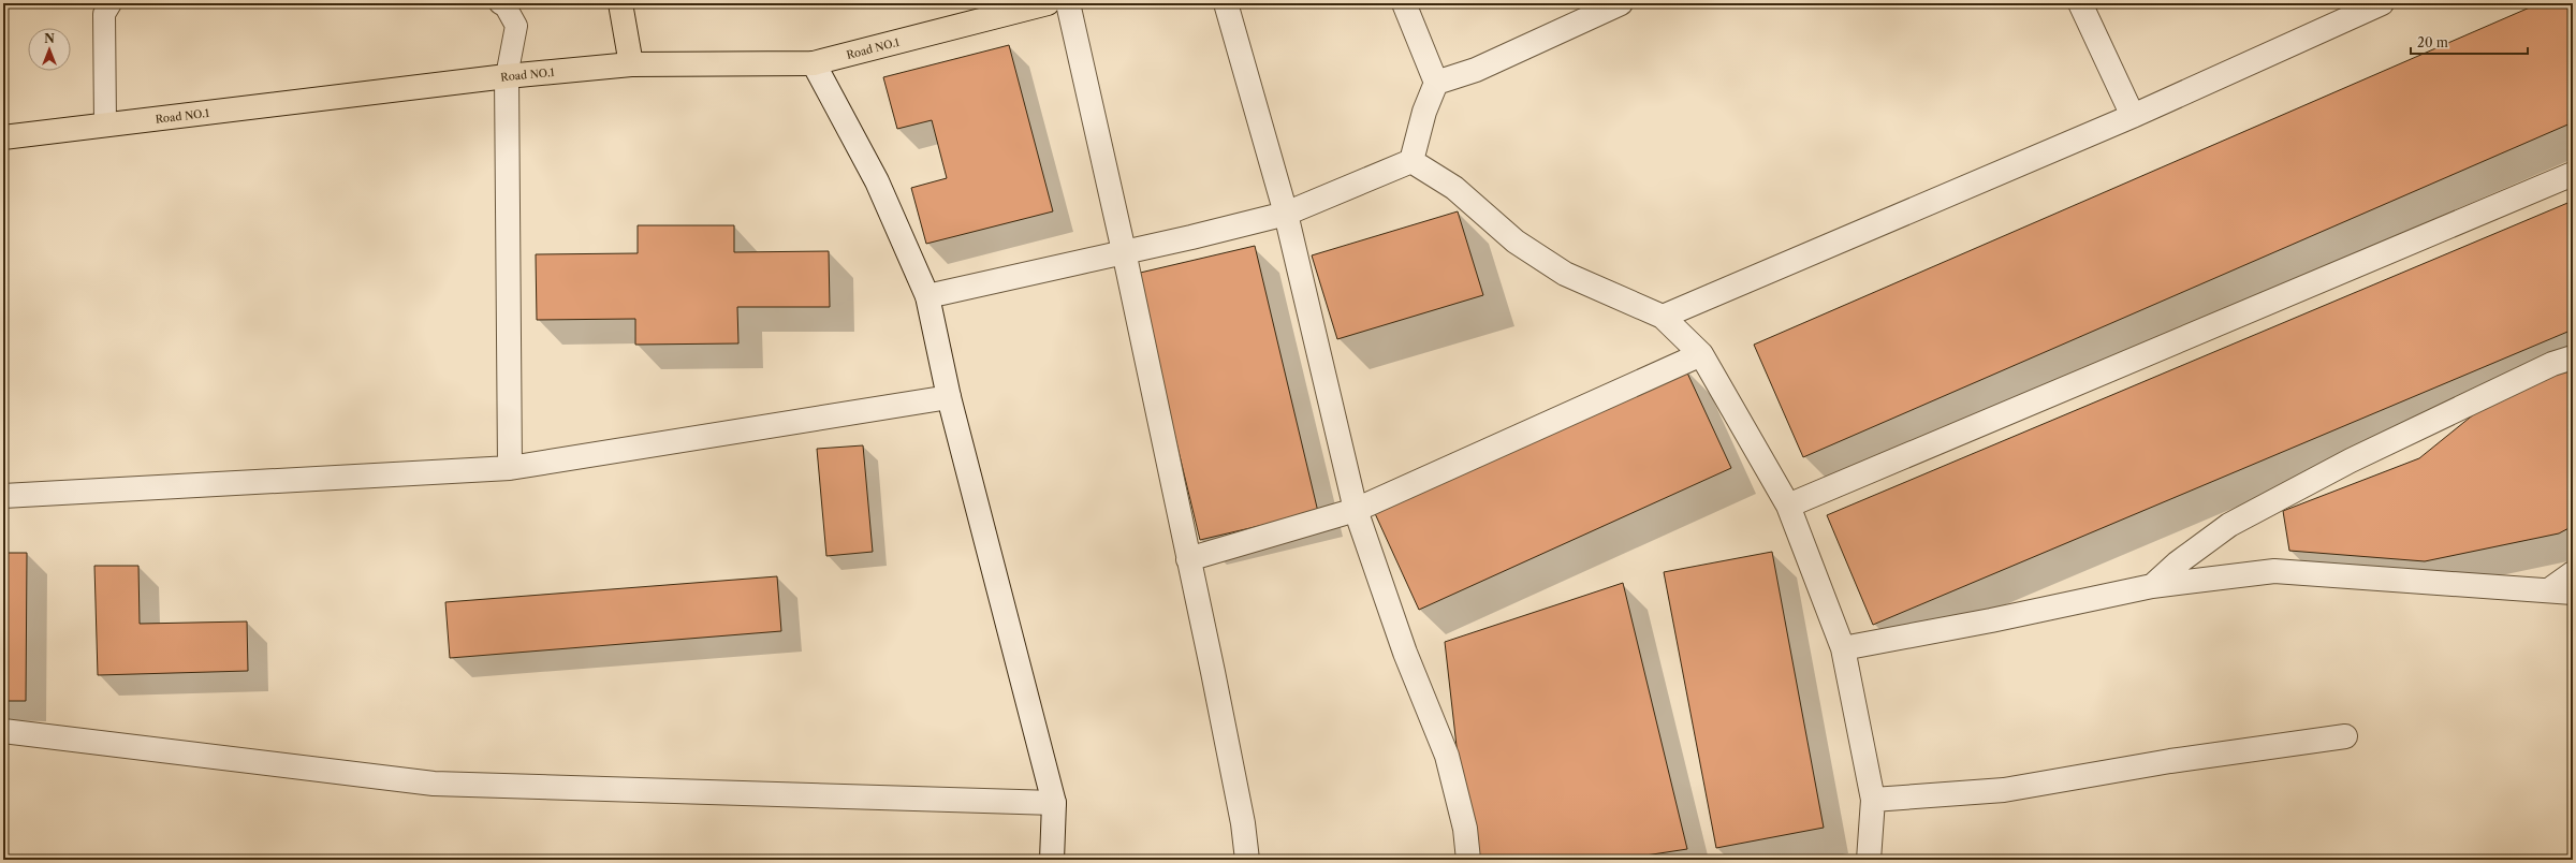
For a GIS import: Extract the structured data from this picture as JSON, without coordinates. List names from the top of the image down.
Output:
{
  "streets": {
    "main road": ["Road NO.1"]
  },
  "scale_bar": "20 m",
  "north": "top"
}
